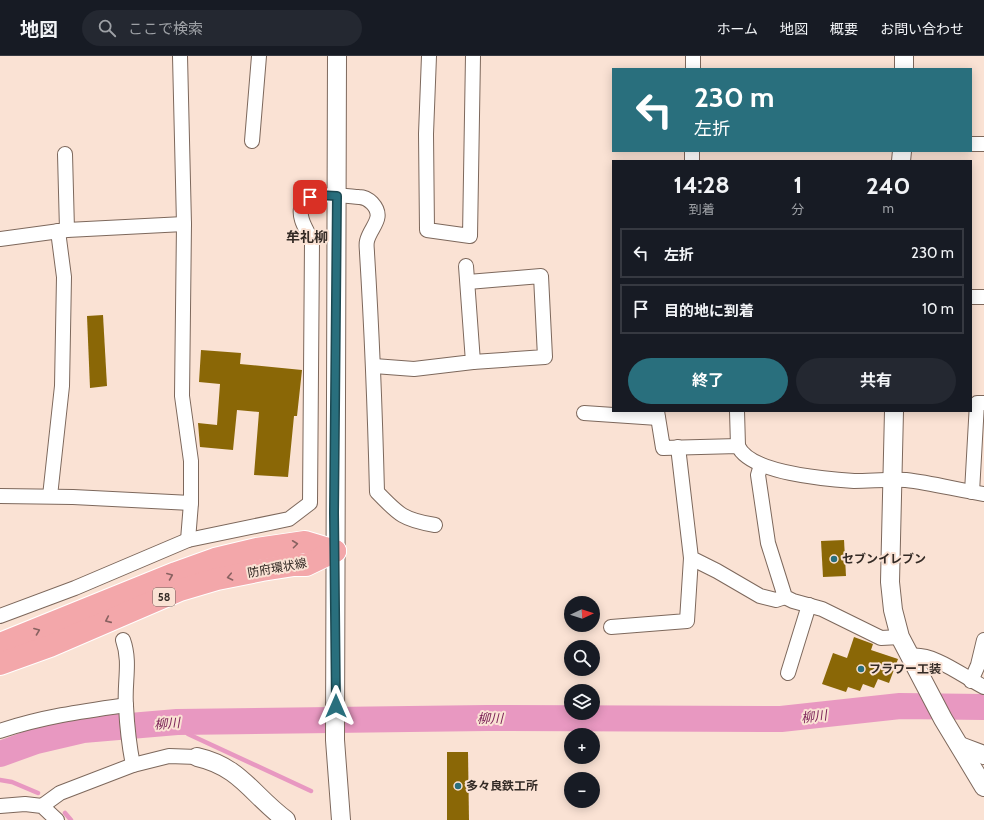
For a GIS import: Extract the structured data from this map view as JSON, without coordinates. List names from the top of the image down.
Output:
{
  "streets": {
    "main road": ["防府環状線", "58"]
  },
  "districts": ["牟礼柳"],
  "water": ["柳川"],
  "places": ["セブンイレブン", "フラワー工装", "多々良鉄工所"],
  "north": "right",
  "page": {
    "header": "地図",
    "search": "ここで検索",
    "nav": [
      "ホーム",
      "地図",
      "概要",
      "お問い合わせ"
    ],
    "turn": ["230 m", "左折"],
    "eta": [
      "14:28",
      "到着",
      "1",
      "分",
      "240",
      "m"
    ],
    "list": [
      {
        "name": "左折",
        "value": "230 m"
      },
      {
        "name": "目的地に到着",
        "value": "10 m"
      }
    ],
    "buttons": ["終了", "共有"],
    "map_buttons": ["+", "−"]
  }
}
